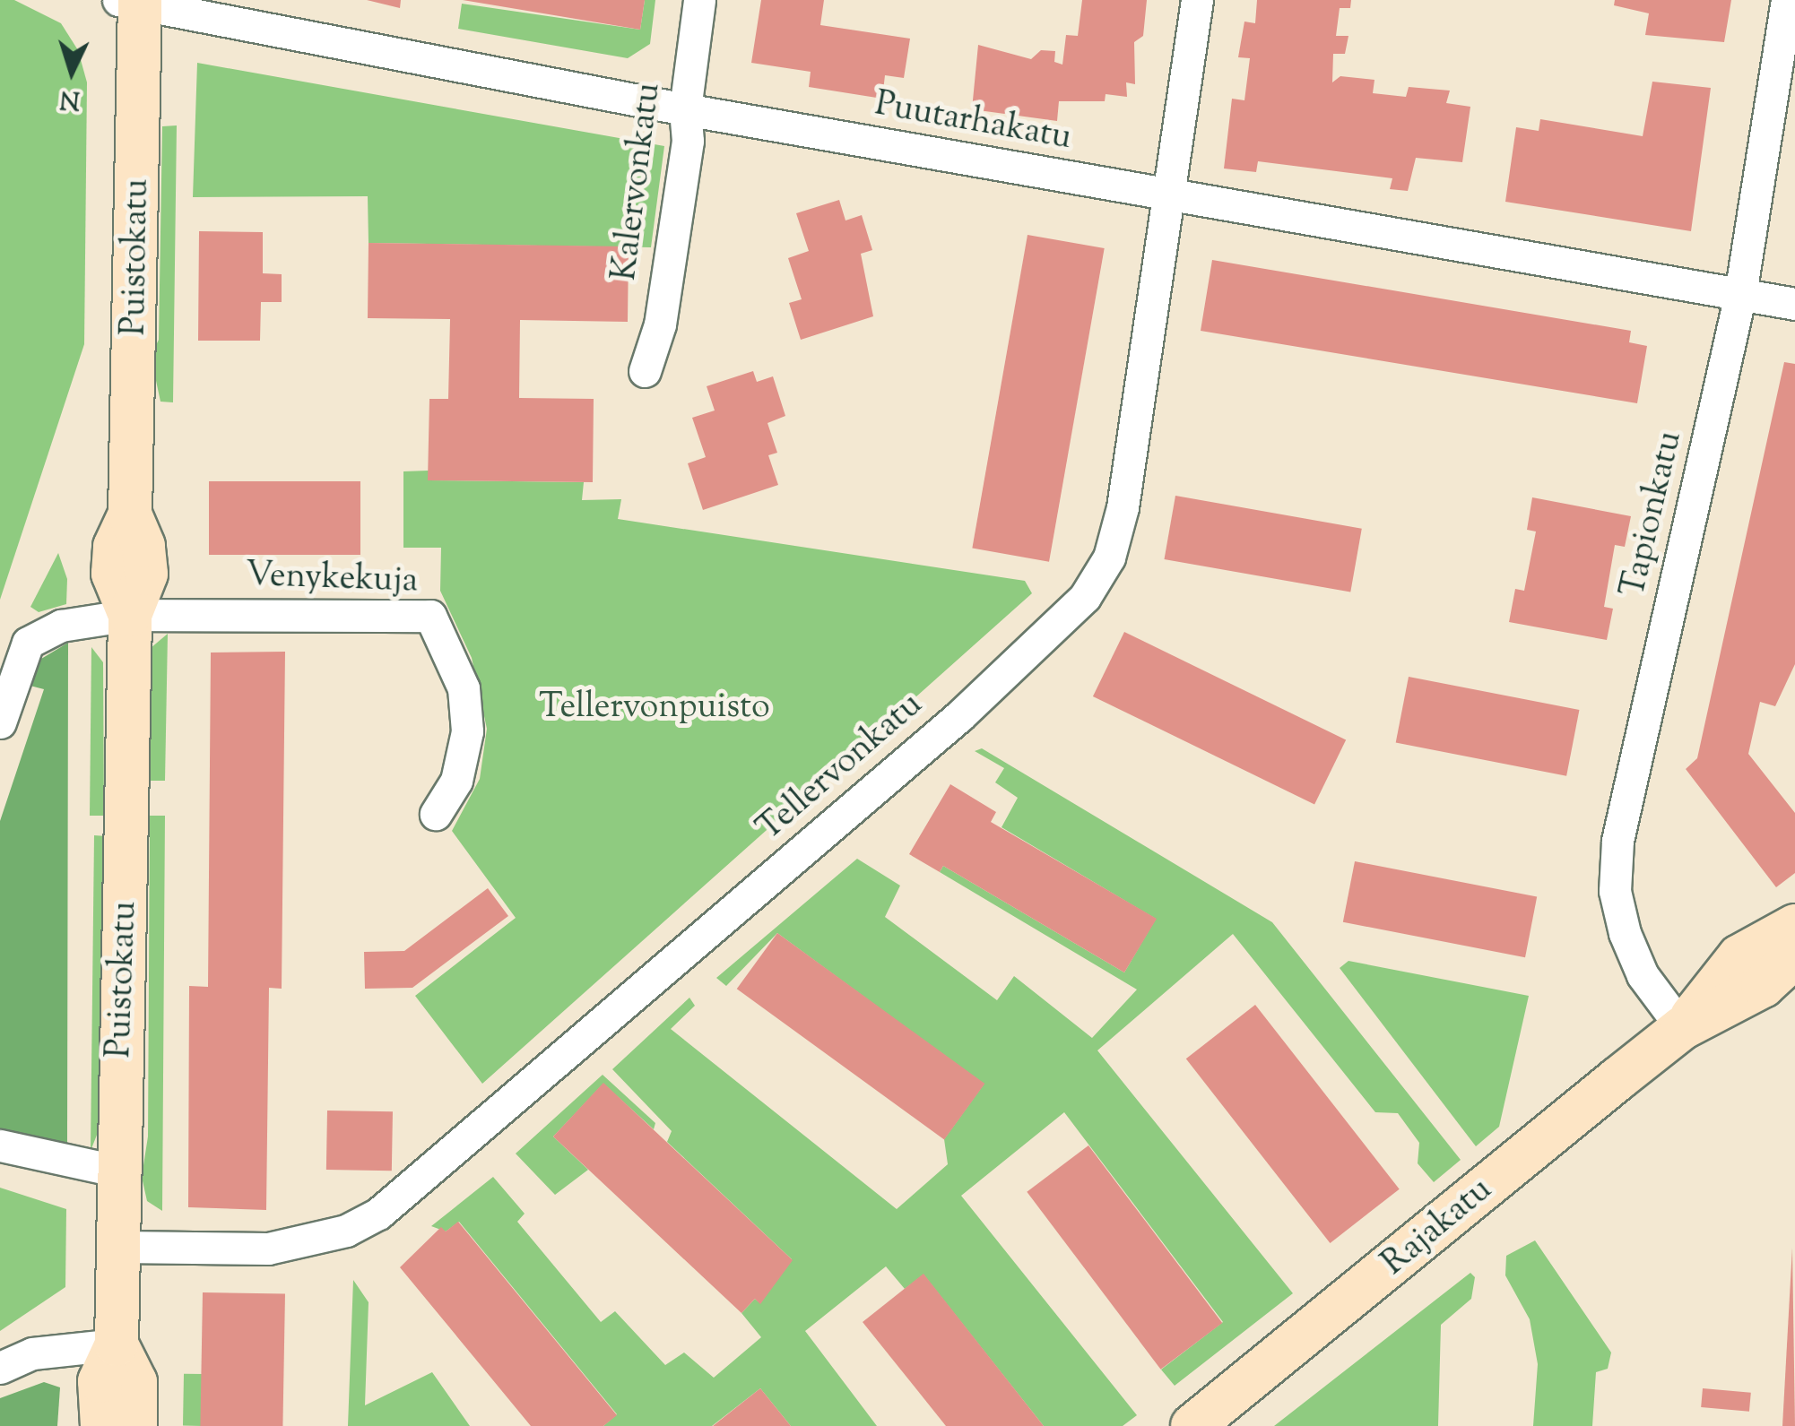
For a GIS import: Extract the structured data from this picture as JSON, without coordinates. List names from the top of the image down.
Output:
{
  "streets": {
    "main road": ["Puistokatu", "Rajakatu"],
    "street": [
      "Puutarhakatu",
      "Kalervonkatu",
      "Tapionkatu",
      "Venykekuja",
      "Tellervonkatu"
    ]
  },
  "crossings": [
    ["Puutarhakatu", "Kalervonkatu"],
    ["Puutarhakatu", "Puistokatu"],
    ["Puutarhakatu", "Tapionkatu"],
    ["Puutarhakatu", "Tellervonkatu"],
    ["Puistokatu", "Venykekuja"],
    ["Puistokatu", "Tellervonkatu"],
    ["Tapionkatu", "Rajakatu"]
  ],
  "parks": ["Tellervonpuisto"],
  "north": "bottom"
}
